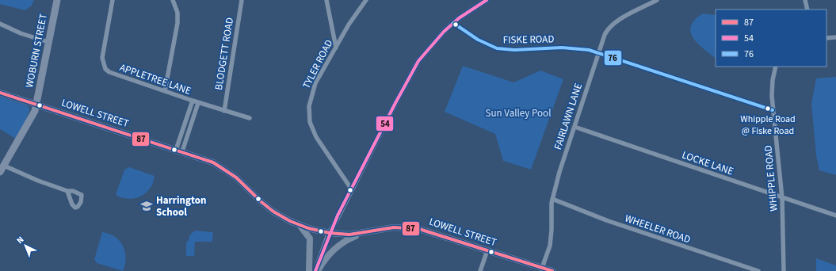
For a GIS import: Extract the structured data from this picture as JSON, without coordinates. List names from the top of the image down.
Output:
{
  "streets": {
    "main road": ["WOBURN STREET", "LOWELL STREET"],
    "street": [
      "FISKE ROAD",
      "BLODGETT ROAD",
      "TYLER ROAD",
      "APPLETREE LANE",
      "FAIRLAWN LANE",
      "LOCKE LANE",
      "WHIPPLE ROAD",
      "WHEELER ROAD"
    ]
  },
  "crossings": [
    ["FISKE ROAD", "FAIRLAWN LANE"],
    ["FISKE ROAD", "WHIPPLE ROAD"],
    ["WOBURN STREET", "LOWELL STREET"],
    ["BLODGETT ROAD", "APPLETREE LANE"],
    ["LOWELL STREET", "FAIRLAWN LANE"],
    ["FAIRLAWN LANE", "LOCKE LANE"],
    ["FAIRLAWN LANE", "WHEELER ROAD"],
    ["LOCKE LANE", "WHIPPLE ROAD"]
  ],
  "parks": ["Sun Valley Pool"],
  "places": {
    "other": ["Whipple Road @ Fiske Road"],
    "school or university": ["Harrington School"]
  },
  "lines": ["transit line 54", "transit line 76", "transit line 87"],
  "legend": ["87", "54", "76"],
  "north": "top left"
}
